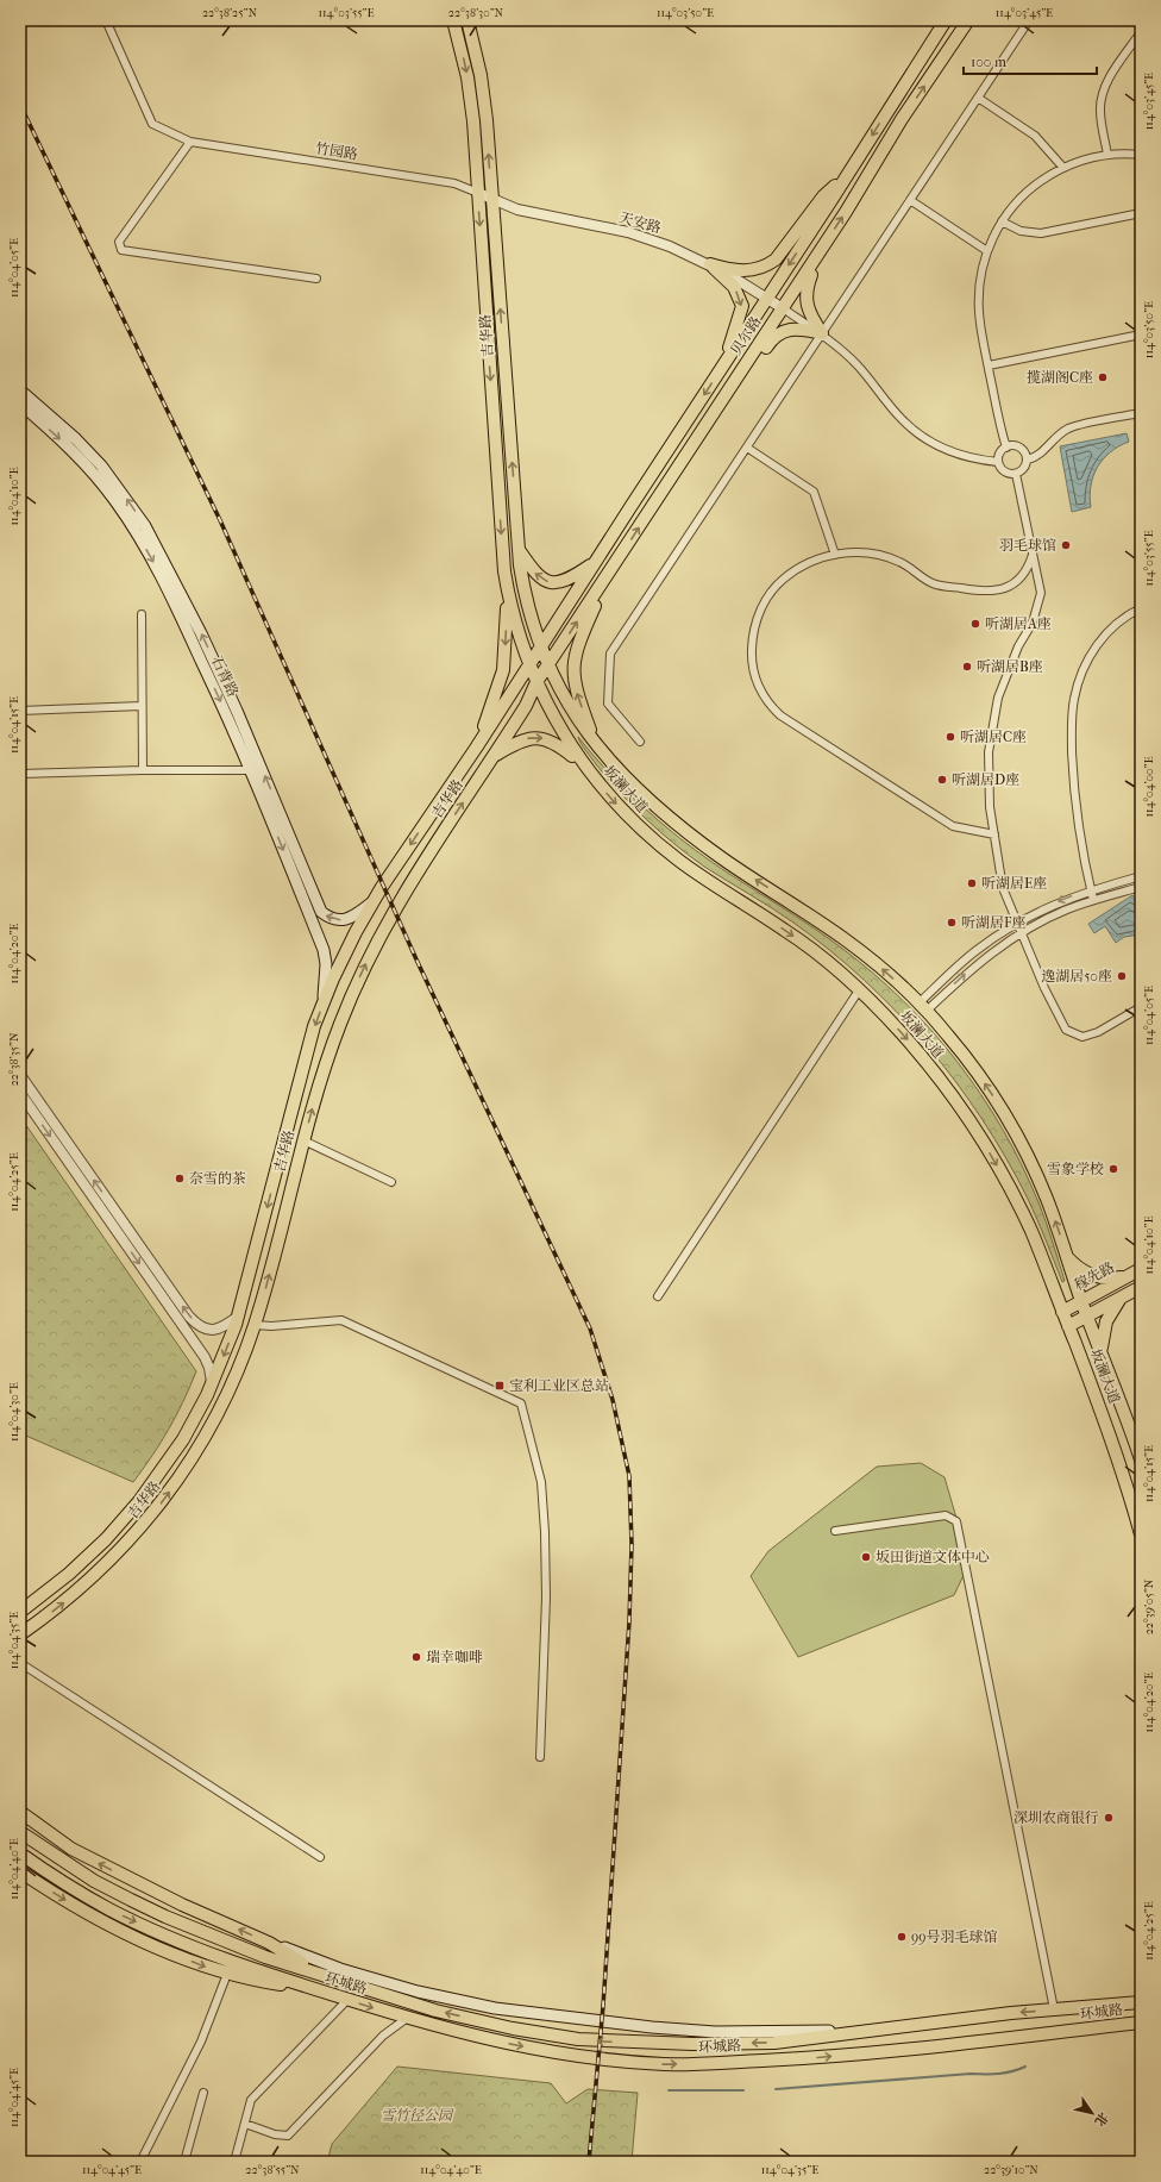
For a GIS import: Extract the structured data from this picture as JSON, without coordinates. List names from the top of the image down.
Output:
{
  "streets": {
    "main road": [
      "吉华路",
      "贝尔路",
      "石背路",
      "坂澜大道",
      "稼先路",
      "环城路"
    ],
    "street": ["竹园路", "天安路"]
  },
  "crossings": [
    ["竹园路", "天安路"],
    ["竹园路", "吉华路"],
    ["天安路", "吉华路"],
    ["天安路", "贝尔路"],
    ["吉华路", "贝尔路"],
    ["吉华路", "石背路"],
    ["吉华路", "坂澜大道"],
    ["贝尔路", "坂澜大道"],
    ["坂澜大道", "稼先路"]
  ],
  "parks": ["雪竹径公园"],
  "places": {
    "other": [
      "揽湖阁C座",
      "羽毛球馆",
      "听湖居A座",
      "听湖居B座",
      "听湖居C座",
      "听湖居D座",
      "听湖居E座",
      "听湖居F座",
      "逸湖居50座",
      "雪象学校",
      "奈雪的茶",
      "坂田街道文体中心",
      "瑞幸咖啡",
      "深圳农商银行",
      "99号羽毛球馆"
    ],
    "transit": ["宝利工业区总站"]
  },
  "scale_bar": "100 m",
  "north": "bottom right",
  "coordinates": [
    "22°38'25\"N",
    "114°03'55\"E",
    "22°38'30\"N",
    "114°03'50\"E",
    "114°03'45\"E",
    "114°04'05\"E",
    "114°04'10\"E",
    "114°04'15\"E",
    "114°04'00\"E",
    "114°04'20\"E",
    "22°38'35\"N",
    "114°04'25\"E",
    "114°04'30\"E",
    "22°39'05\"N",
    "114°04'35\"E",
    "114°04'40\"E",
    "114°04'45\"E",
    "22°38'55\"N",
    "22°39'10\"N"
  ]
}
